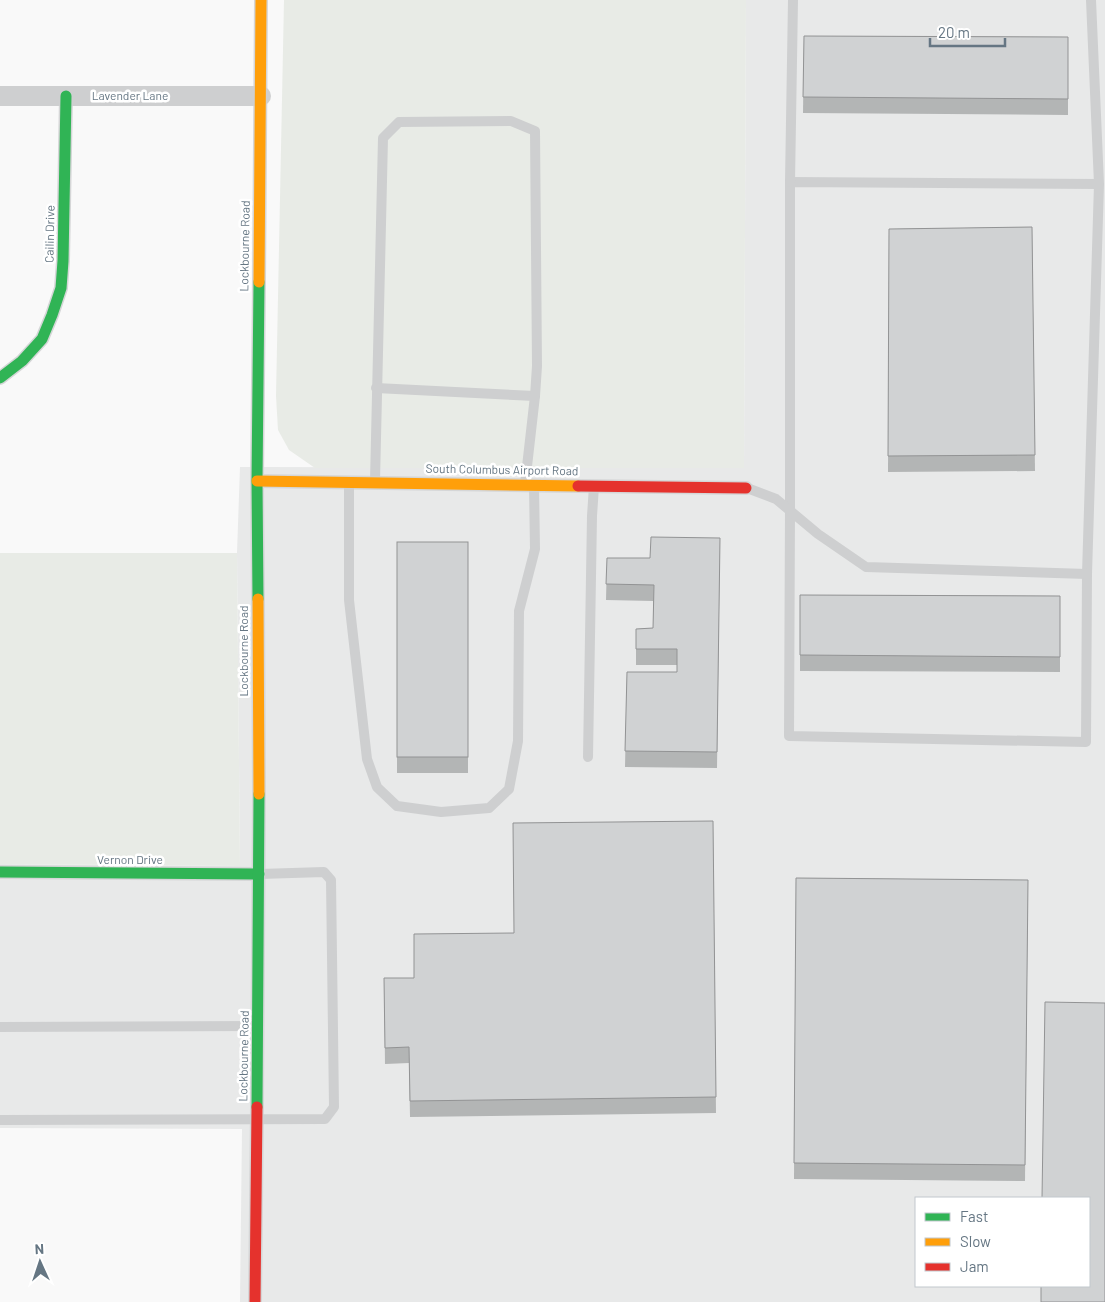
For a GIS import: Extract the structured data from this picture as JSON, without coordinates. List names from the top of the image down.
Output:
{
  "streets": {
    "street": [
      "Lavender Lane",
      "Cailin Drive",
      "Lockbourne Road",
      "South Columbus Airport Road",
      "Vernon Drive"
    ]
  },
  "crossings": [
    ["Lavender Lane", "Cailin Drive"],
    ["Lavender Lane", "Lockbourne Road"],
    ["Lockbourne Road", "South Columbus Airport Road"],
    ["Lockbourne Road", "Vernon Drive"]
  ],
  "legend": ["Fast", "Slow", "Jam"],
  "scale_bar": "20 m",
  "north": "top"
}
